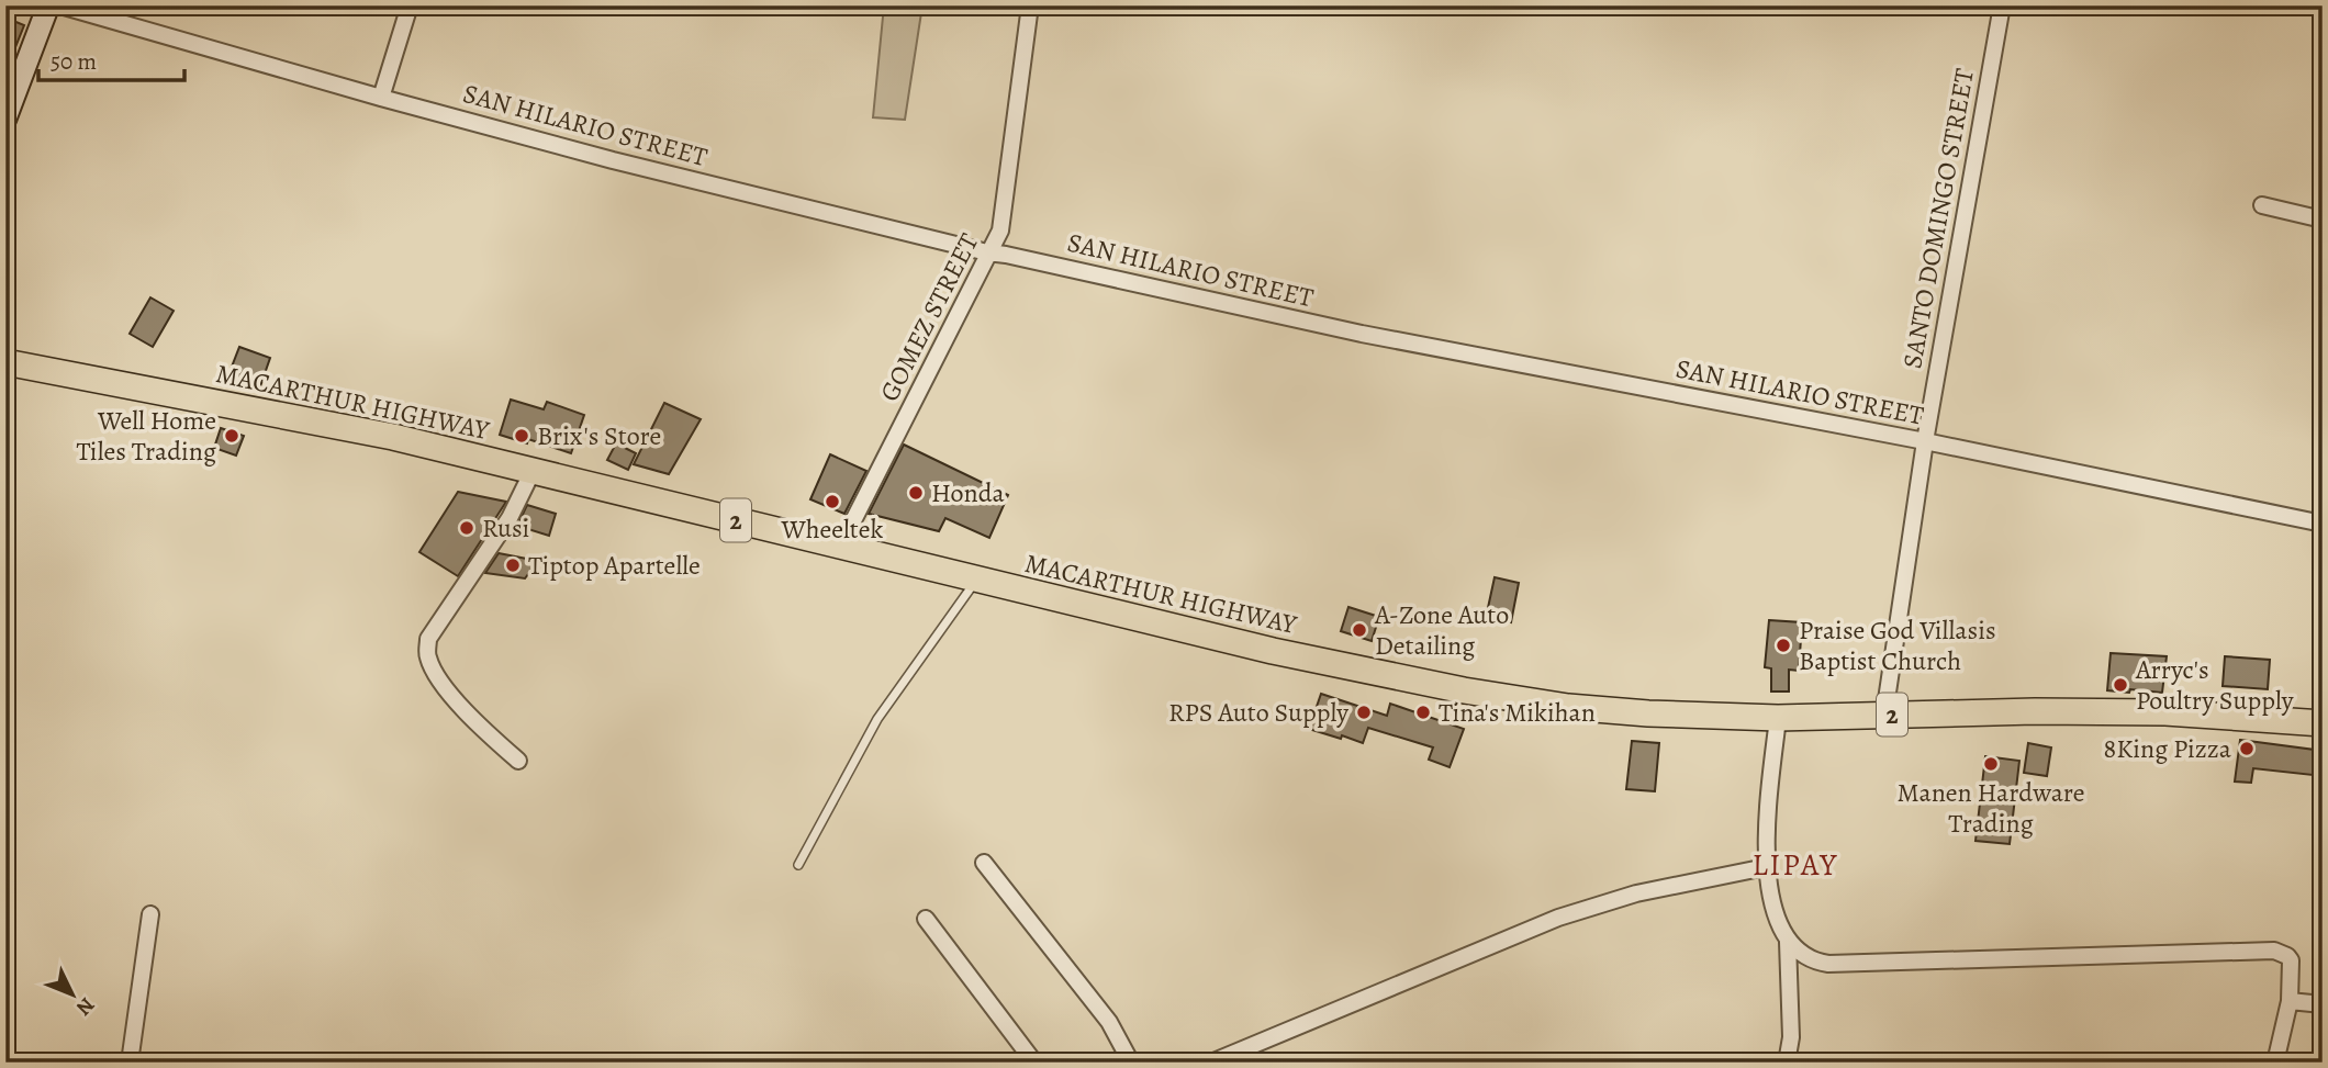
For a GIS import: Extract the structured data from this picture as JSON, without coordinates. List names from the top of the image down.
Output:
{
  "streets": {
    "highway": ["MACARTHUR HIGHWAY", "2"],
    "street": ["SAN HILARIO STREET", "SANTO DOMINGO STREET", "GOMEZ STREET"]
  },
  "crossings": [
    ["SAN HILARIO STREET", "SANTO DOMINGO STREET"],
    ["SAN HILARIO STREET", "GOMEZ STREET"],
    ["SANTO DOMINGO STREET", "MACARTHUR HIGHWAY"],
    ["GOMEZ STREET", "MACARTHUR HIGHWAY"]
  ],
  "districts": ["LIPAY"],
  "places": [
    "Well Home Tiles Trading",
    "Brix's Store",
    "Honda",
    "Wheeltek",
    "Rusi",
    "Tiptop Apartelle",
    "A-Zone Auto Detailing",
    "Praise God Villasis Baptist Church",
    "Arryc's Poultry Supply",
    "RPS Auto Supply",
    "Tina's Mikihan",
    "8King Pizza",
    "Manen Hardware Trading"
  ],
  "scale_bar": "50 m",
  "north": "bottom right"
}
